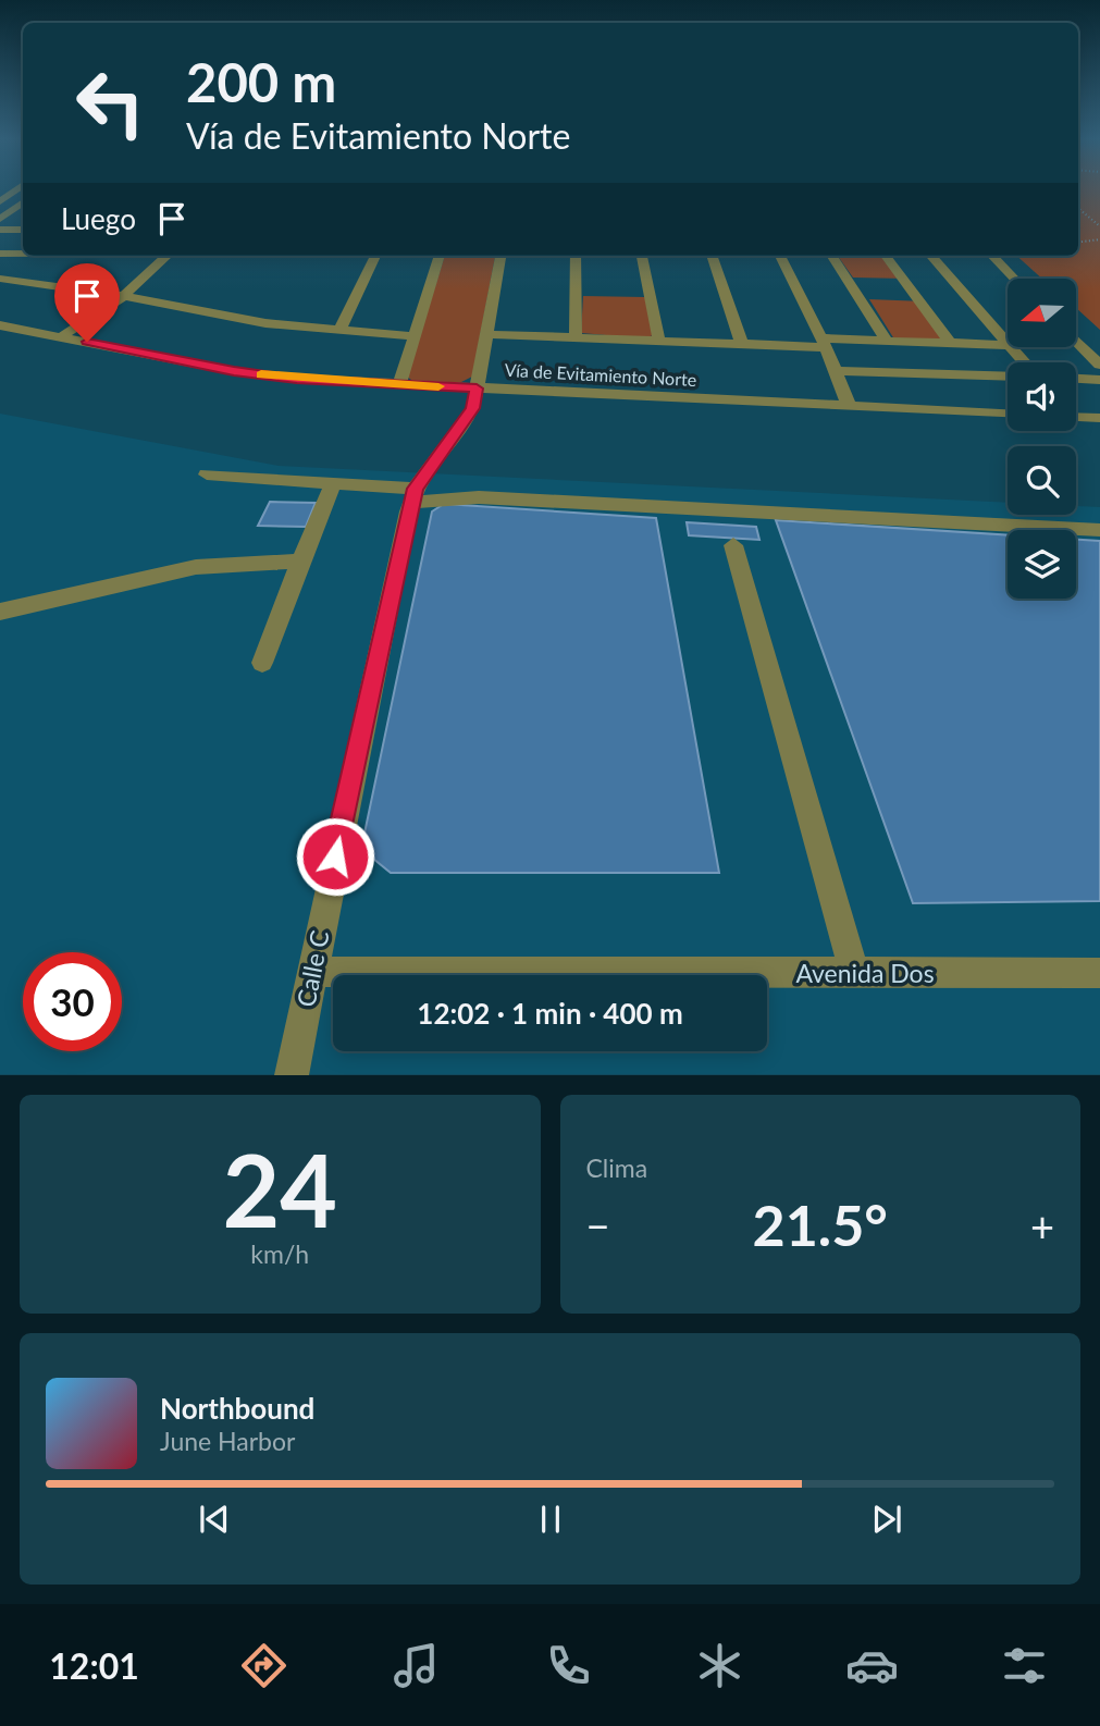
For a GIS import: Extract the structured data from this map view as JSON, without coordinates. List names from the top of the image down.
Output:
{
  "streets": {
    "street": ["Vía de Evitamiento Norte", "Calle C", "Avenida Dos"]
  },
  "crossings": [
    ["Vía de Evitamiento Norte", "Calle C"],
    ["Calle C", "Avenida Dos"]
  ],
  "north": "left",
  "page": {
    "turn": ["200 m", "Vía de Evitamiento Norte"],
    "then": "Luego",
    "limit": "30",
    "trip": "12:02 · 1 min · 400 m",
    "tile": [
      ["24", "km/h"],
      "Clima"
    ],
    "heat": ["−", "21.5°", "+"],
    "song": ["Northbound", "June Harbor"],
    "tabs": "12:01"
  }
}
